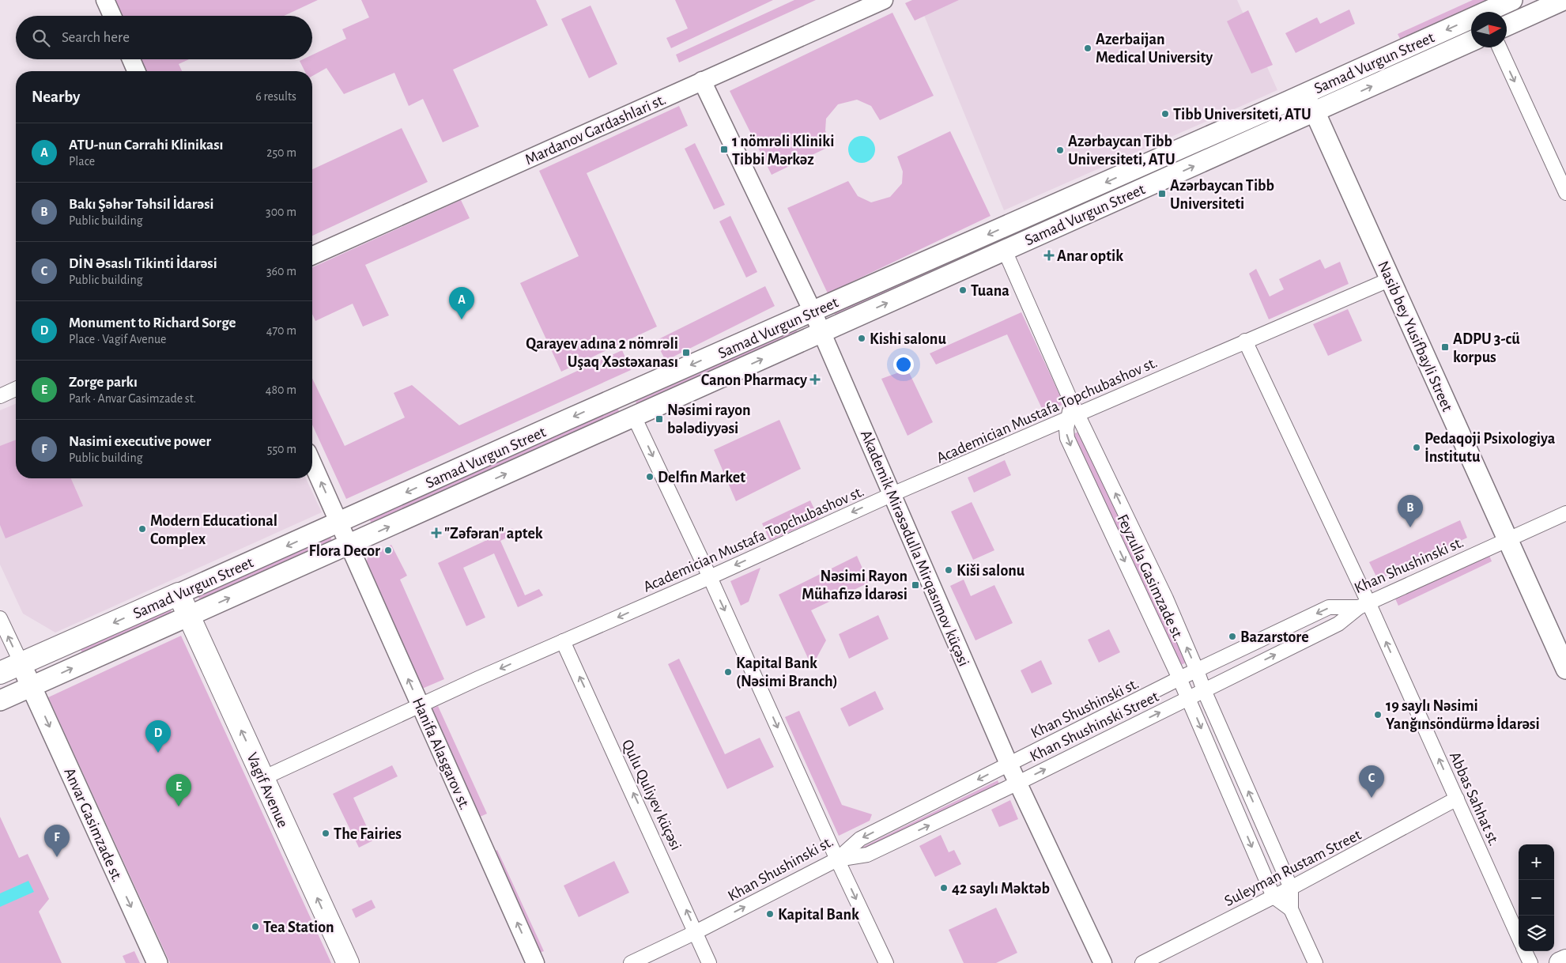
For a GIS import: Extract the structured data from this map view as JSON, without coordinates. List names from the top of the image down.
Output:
{
  "streets": {
    "main road": [
      "Samad Vurgun Street",
      "Nasib bey Yusifbayli Street",
      "Vagif Avenue",
      "Anvar Gasimzade st."
    ],
    "street": [
      "Mardanov Gardashlari st.",
      "Academician Mustafa Topchubashov st.",
      "Akademik Mirəsədulla Mirqasımov küçəsi",
      "Khan Shushinski st.",
      "Feyzulla Gasimzade st.",
      "Khan Shushinski Street",
      "Hanifa Alasgarov st.",
      "Qulu Quliyev küçəsi",
      "Abbas Sahhat st.",
      "Suleyman Rustam Street"
    ]
  },
  "crossings": [
    ["Samad Vurgun Street", "Nasib bey Yusifbayli Street"],
    ["Samad Vurgun Street", "Akademik Mirəsədulla Mirqasımov küçəsi"],
    ["Samad Vurgun Street", "Feyzulla Gasimzade st."],
    ["Samad Vurgun Street", "Hanifa Alasgarov st."],
    ["Samad Vurgun Street", "Vagif Avenue"],
    ["Samad Vurgun Street", "Anvar Gasimzade st."],
    ["Nasib bey Yusifbayli Street", "Academician Mustafa Topchubashov st."],
    ["Nasib bey Yusifbayli Street", "Khan Shushinski st."],
    ["Academician Mustafa Topchubashov st.", "Akademik Mirəsədulla Mirqasımov küçəsi"],
    ["Academician Mustafa Topchubashov st.", "Feyzulla Gasimzade st."],
    ["Academician Mustafa Topchubashov st.", "Hanifa Alasgarov st."],
    ["Academician Mustafa Topchubashov st.", "Vagif Avenue"],
    ["Academician Mustafa Topchubashov st.", "Qulu Quliyev küçəsi"],
    ["Academician Mustafa Topchubashov st.", "Abbas Sahhat st."],
    ["Akademik Mirəsədulla Mirqasımov küçəsi", "Khan Shushinski st."],
    ["Akademik Mirəsədulla Mirqasımov küçəsi", "Khan Shushinski Street"],
    ["Khan Shushinski st.", "Feyzulla Gasimzade st."],
    ["Khan Shushinski st.", "Khan Shushinski Street"],
    ["Khan Shushinski st.", "Qulu Quliyev küçəsi"],
    ["Khan Shushinski st.", "Abbas Sahhat st."],
    ["Feyzulla Gasimzade st.", "Khan Shushinski Street"],
    ["Feyzulla Gasimzade st.", "Suleyman Rustam Street"],
    ["Khan Shushinski Street", "Abbas Sahhat st."],
    ["Abbas Sahhat st.", "Suleyman Rustam Street"]
  ],
  "one_way": [
    "Academician Mustafa Topchubashov st.",
    "Khan Shushinski Street",
    "Hanifa Alasgarov st.",
    "Vagif Avenue",
    "Qulu Quliyev küçəsi",
    "Anvar Gasimzade st."
  ],
  "places": {
    "other": [
      "Azerbaijan Medical University",
      "Tibb Universiteti, ATU",
      "Azərbaycan Tibb Universiteti, ATU",
      "Tuana",
      "Kishi salonu",
      "Pedaqoji Psixologiya İnstitutu",
      "Delfin Market",
      "Modern Educational Complex",
      "Flora Decor",
      "Kiši salonu",
      "Bazarstore",
      "Kapital Bank (Nəsimi Branch)",
      "19 saylı Nəsimi Yanğınsöndürmə İdarəsi",
      "The Fairies",
      "42 saylı Məktəb",
      "Kapital Bank",
      "Tea Station"
    ],
    "transit": [
      "1 nömrəli Kliniki Tibbi Mərkəz",
      "Azərbaycan Tibb Universiteti",
      "ADPU 3-cü korpus",
      "Qarayev adına 2 nömrəli Uşaq Xəstəxanası",
      "Nəsimi rayon bələdiyyəsi",
      "Nəsimi Rayon Mühafizə İdarəsi"
    ],
    "health": ["Anar optik", "Canon Pharmacy", "\"Zəfəran\" aptek"]
  },
  "north": "right",
  "page": {
    "search": "Search here",
    "heading": ["Nearby", "6 results"],
    "list": [
      {
        "mark": "A",
        "name": "ATU-nun Cərrahi Klinikası",
        "note": "Place",
        "value": "250 m"
      },
      {
        "mark": "B",
        "name": "Bakı Şəhər Təhsil İdarəsi",
        "note": "Public building",
        "value": "300 m"
      },
      {
        "mark": "C",
        "name": "DİN Əsaslı Tikinti İdarəsi",
        "note": "Public building",
        "value": "360 m"
      },
      {
        "mark": "D",
        "name": "Monument to Richard Sorge",
        "note": "Place · Vagif Avenue",
        "value": "470 m"
      },
      {
        "mark": "E",
        "name": "Zorge parkı",
        "note": "Park · Anvar Gasimzade st.",
        "value": "480 m"
      },
      {
        "mark": "F",
        "name": "Nasimi executive power",
        "note": "Public building",
        "value": "550 m"
      }
    ],
    "pins": [
      "A",
      "B",
      "D",
      "C",
      "E",
      "F"
    ],
    "map_buttons": ["+", "−"]
  }
}
